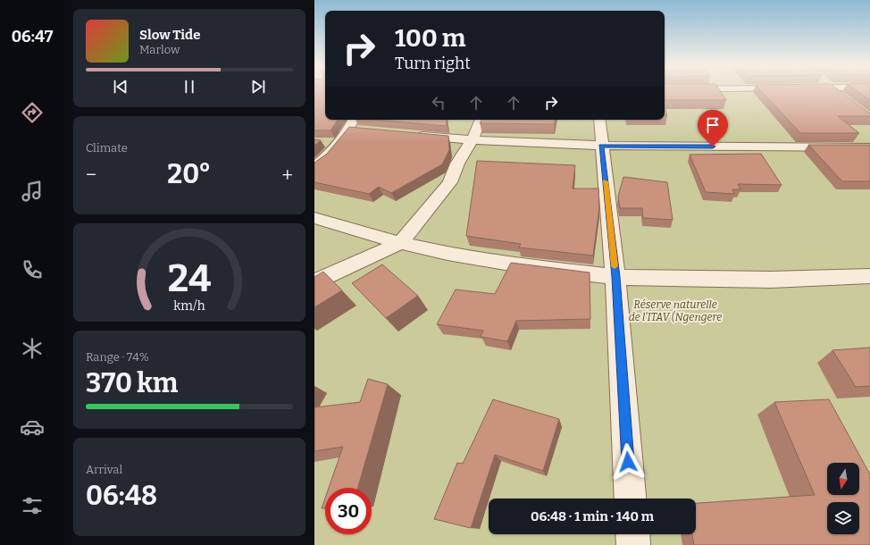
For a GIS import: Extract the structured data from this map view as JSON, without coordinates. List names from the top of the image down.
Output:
{
  "parks": ["Réserve naturelle de l'ITAV (Ngengere"],
  "north": "bottom",
  "page": {
    "tabs": "06:47",
    "turn": ["100 m", "Turn right"],
    "song": ["Slow Tide", "Marlow"],
    "tile": [
      "Climate",
      ["Range · 74%", "370 km"],
      ["Arrival", "06:48"]
    ],
    "heat": ["−", "20°", "+"],
    "limit": "30",
    "trip": "06:48 · 1 min · 140 m",
    "gauge": ["24", "km/h"]
  }
}
